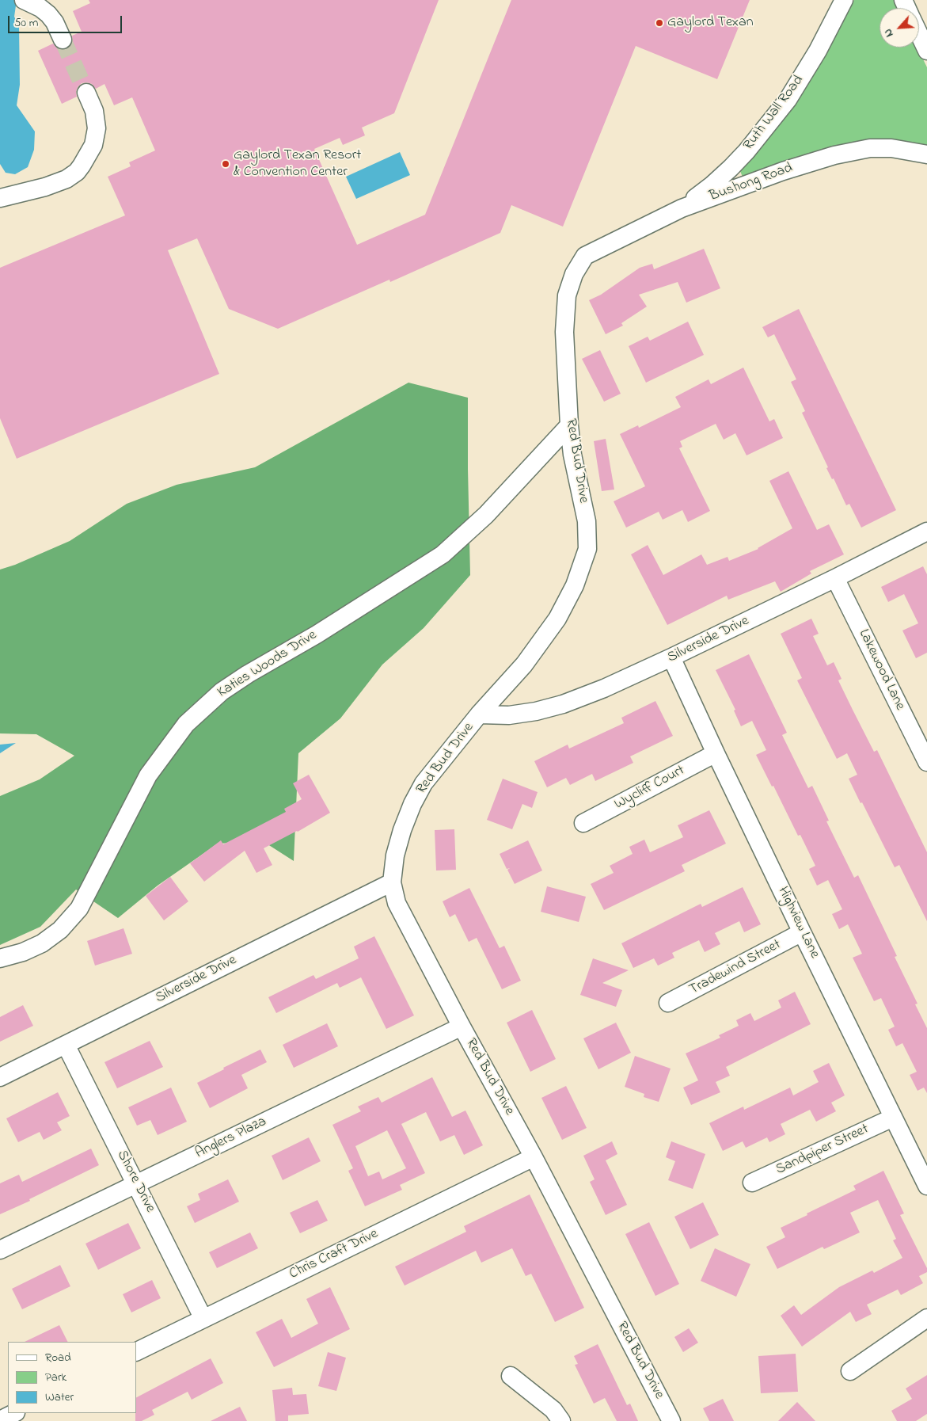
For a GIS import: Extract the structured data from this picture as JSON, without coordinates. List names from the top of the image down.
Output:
{
  "streets": {
    "street": [
      "Ruth Wall Road",
      "Bushong Road",
      "Red Bud Drive",
      "Silverside Drive",
      "Katies Woods Drive",
      "Lakewood Lane",
      "Wycliff Court",
      "Highview Lane",
      "Tradewind Street",
      "Anglers Plaza",
      "Sandpiper Street",
      "Shore Drive",
      "Chris Craft Drive"
    ]
  },
  "crossings": [
    ["Ruth Wall Road", "Bushong Road"],
    ["Bushong Road", "Red Bud Drive"],
    ["Red Bud Drive", "Silverside Drive"],
    ["Red Bud Drive", "Katies Woods Drive"],
    ["Red Bud Drive", "Anglers Plaza"],
    ["Red Bud Drive", "Chris Craft Drive"],
    ["Silverside Drive", "Lakewood Lane"],
    ["Silverside Drive", "Highview Lane"],
    ["Silverside Drive", "Shore Drive"],
    ["Wycliff Court", "Highview Lane"],
    ["Highview Lane", "Tradewind Street"],
    ["Highview Lane", "Sandpiper Street"],
    ["Anglers Plaza", "Shore Drive"],
    ["Shore Drive", "Chris Craft Drive"]
  ],
  "places": ["Gaylord Texan", "Gaylord Texan Resort & Convention Center"],
  "legend": ["Road", "Park", "Water"],
  "scale_bar": "50 m",
  "north": "bottom left"
}
